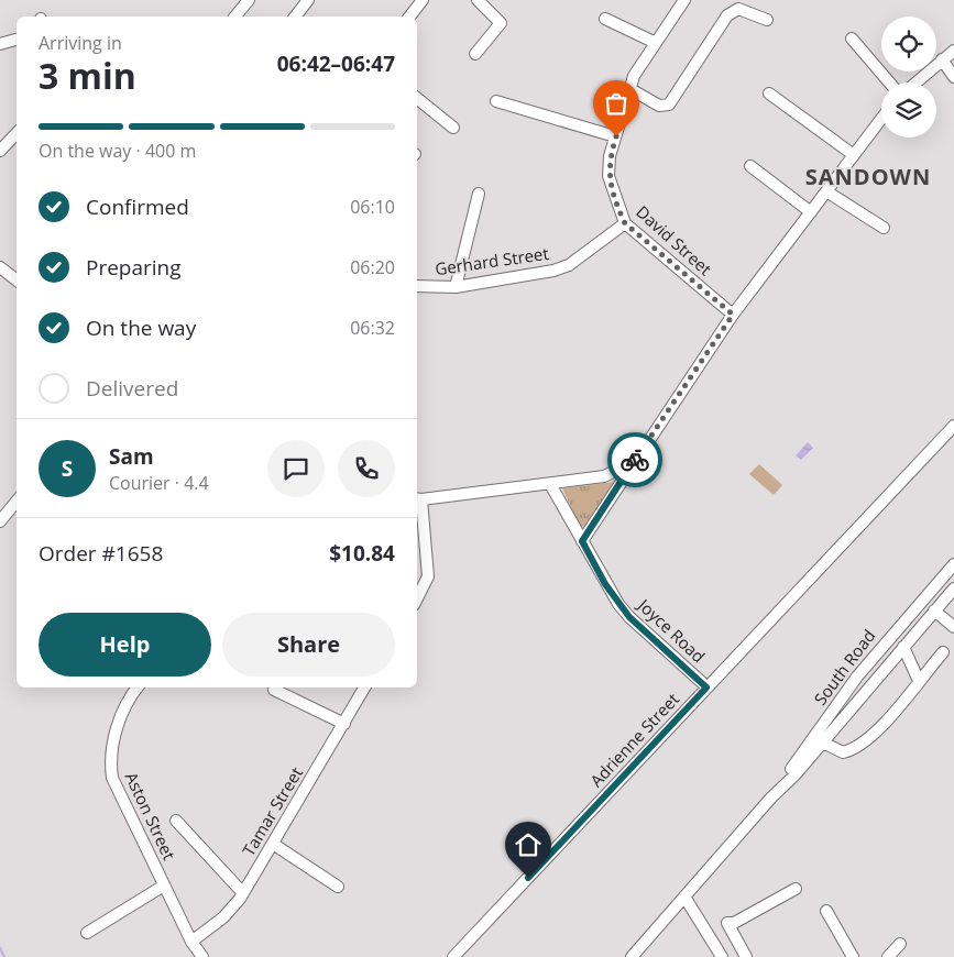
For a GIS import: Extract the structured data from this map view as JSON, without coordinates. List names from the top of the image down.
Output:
{
  "streets": {
    "street": [
      "David Street",
      "Gerhard Street",
      "Joyce Road",
      "South Road",
      "Adrienne Street",
      "Tamar Street",
      "Aston Street"
    ]
  },
  "crossings": [
    ["David Street", "Gerhard Street"],
    ["Joyce Road", "Adrienne Street"],
    ["Tamar Street", "Aston Street"]
  ],
  "districts": ["SANDOWN"],
  "page": {
    "heading": ["3 min", "Arriving in", "06:42–06:47"],
    "panel": [
      "Sam",
      "Courier · 4.4",
      "Order #1658",
      "$10.84"
    ],
    "bar": "On the way · 400 m",
    "list": [
      ["Confirmed", "06:10"],
      ["Preparing", "06:20"],
      ["On the way", "06:32"],
      "Delivered"
    ],
    "round": "S",
    "buttons": ["Help", "Share"]
  }
}
